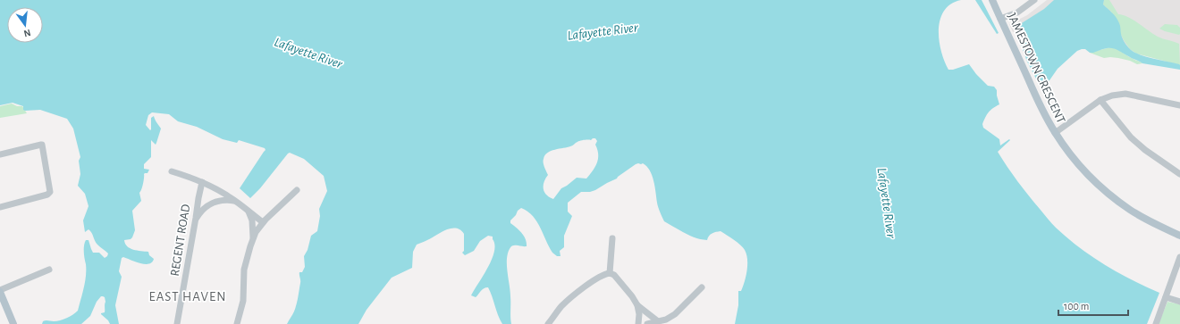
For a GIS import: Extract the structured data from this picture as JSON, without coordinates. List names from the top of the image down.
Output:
{
  "streets": {
    "main road": ["JAMESTOWN CRESCENT"],
    "street": ["REGENT ROAD"]
  },
  "districts": ["EAST HAVEN"],
  "water": ["Lafayette River"],
  "scale_bar": "100 m",
  "north": "bottom"
}
